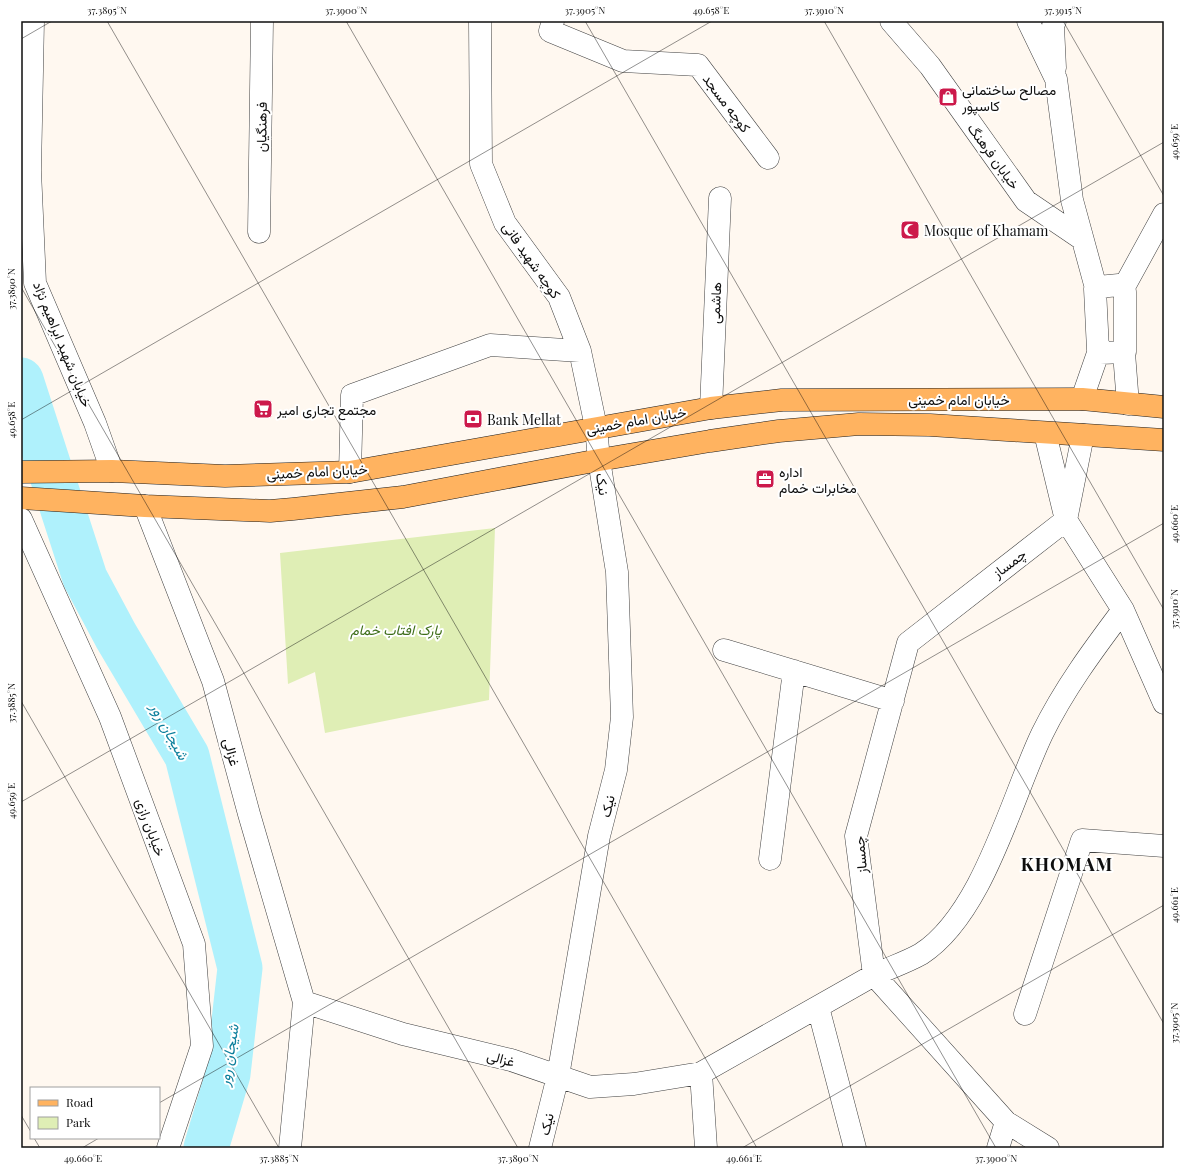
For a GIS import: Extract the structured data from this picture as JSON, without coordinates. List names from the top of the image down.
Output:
{
  "streets": {
    "main road": ["خیابان امام خمینی"],
    "street": [
      "کوچه مسجد",
      "فرهنگیان",
      "خیابان فرهنگ",
      "کوچه شهید فانی",
      "هاشمی",
      "خیابان شهید ابراهیم نژاد",
      "نیک",
      "چمساز",
      "غزالی",
      "خیابان رازی"
    ]
  },
  "crossings": [
    ["کوچه شهید فانی", "خیابان امام خمینی"],
    ["کوچه شهید فانی", "نیک"],
    ["هاشمی", "خیابان امام خمینی"],
    ["خیابان شهید ابراهیم نژاد", "خیابان امام خمینی"],
    ["خیابان امام خمینی", "نیک"],
    ["خیابان امام خمینی", "غزالی"],
    ["نیک", "غزالی"]
  ],
  "districts": ["KHOMAM"],
  "water": ["شیجان رور"],
  "parks": ["پارک افتاب خمام"],
  "places": {
    "shop": ["مصالح ساختمانی کاسپور"],
    "mosque": ["Mosque of Khamam"],
    "supermarket": ["مجتمع تجاری امیر"],
    "bank": ["Bank Mellat"],
    "office": ["اداره مخابرات خمام"]
  },
  "legend": ["Road", "Park"],
  "coordinates": [
    "37.3895°N",
    "37.3900°N",
    "37.3905°N",
    "49.658°E",
    "37.3910°N",
    "37.3915°N",
    "49.659°E",
    "37.3890°N",
    "49.660°E",
    "37.3885°N",
    "49.661°E"
  ]
}
